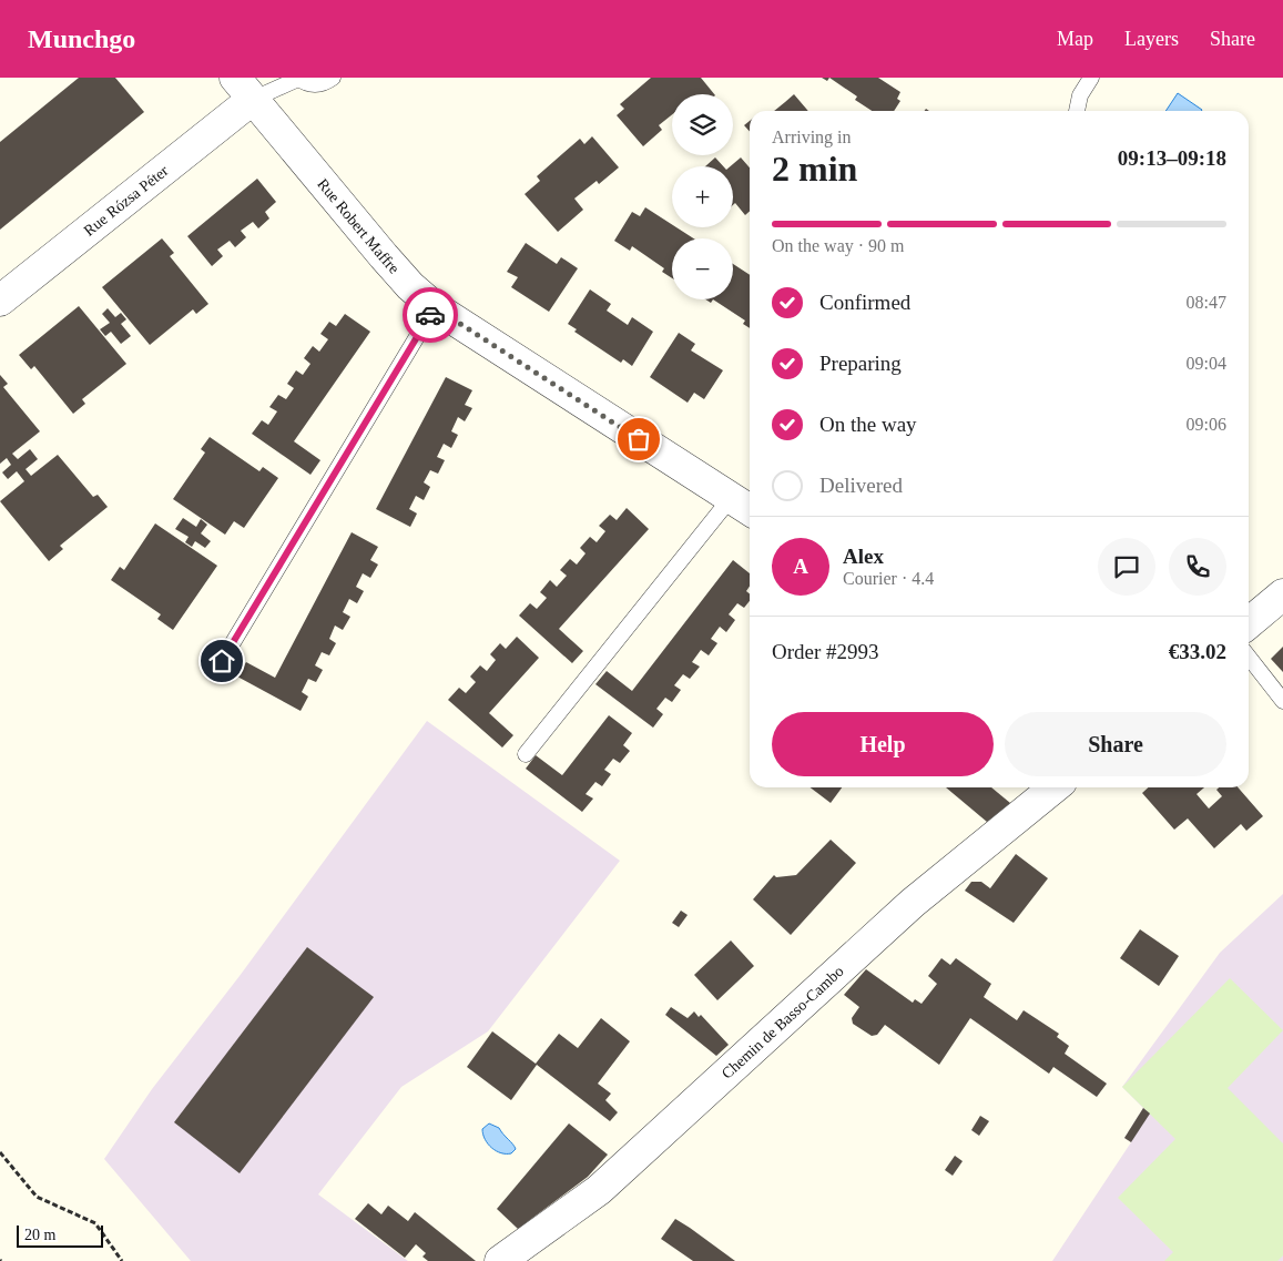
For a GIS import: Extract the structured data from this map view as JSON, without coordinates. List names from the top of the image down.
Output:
{
  "streets": {
    "street": ["Rue Rózsa Péter", "Rue Robert Maffre", "Chemin de Basso-Cambo"]
  },
  "crossings": [
    ["Rue Rózsa Péter", "Rue Robert Maffre"]
  ],
  "scale_bar": "20 m",
  "page": {
    "header": "Munchgo",
    "nav": ["Map", "Layers", "Share"],
    "map_buttons": ["+", "−"],
    "heading": ["2 min", "Arriving in", "09:13–09:18"],
    "panel": [
      "Alex",
      "Courier · 4.4",
      "Order #2993",
      "€33.02"
    ],
    "bar": "On the way · 90 m",
    "list": [
      ["Confirmed", "08:47"],
      ["Preparing", "09:04"],
      ["On the way", "09:06"],
      "Delivered"
    ],
    "round": "A",
    "buttons": ["Help", "Share"],
    "scale": "20 m"
  }
}
